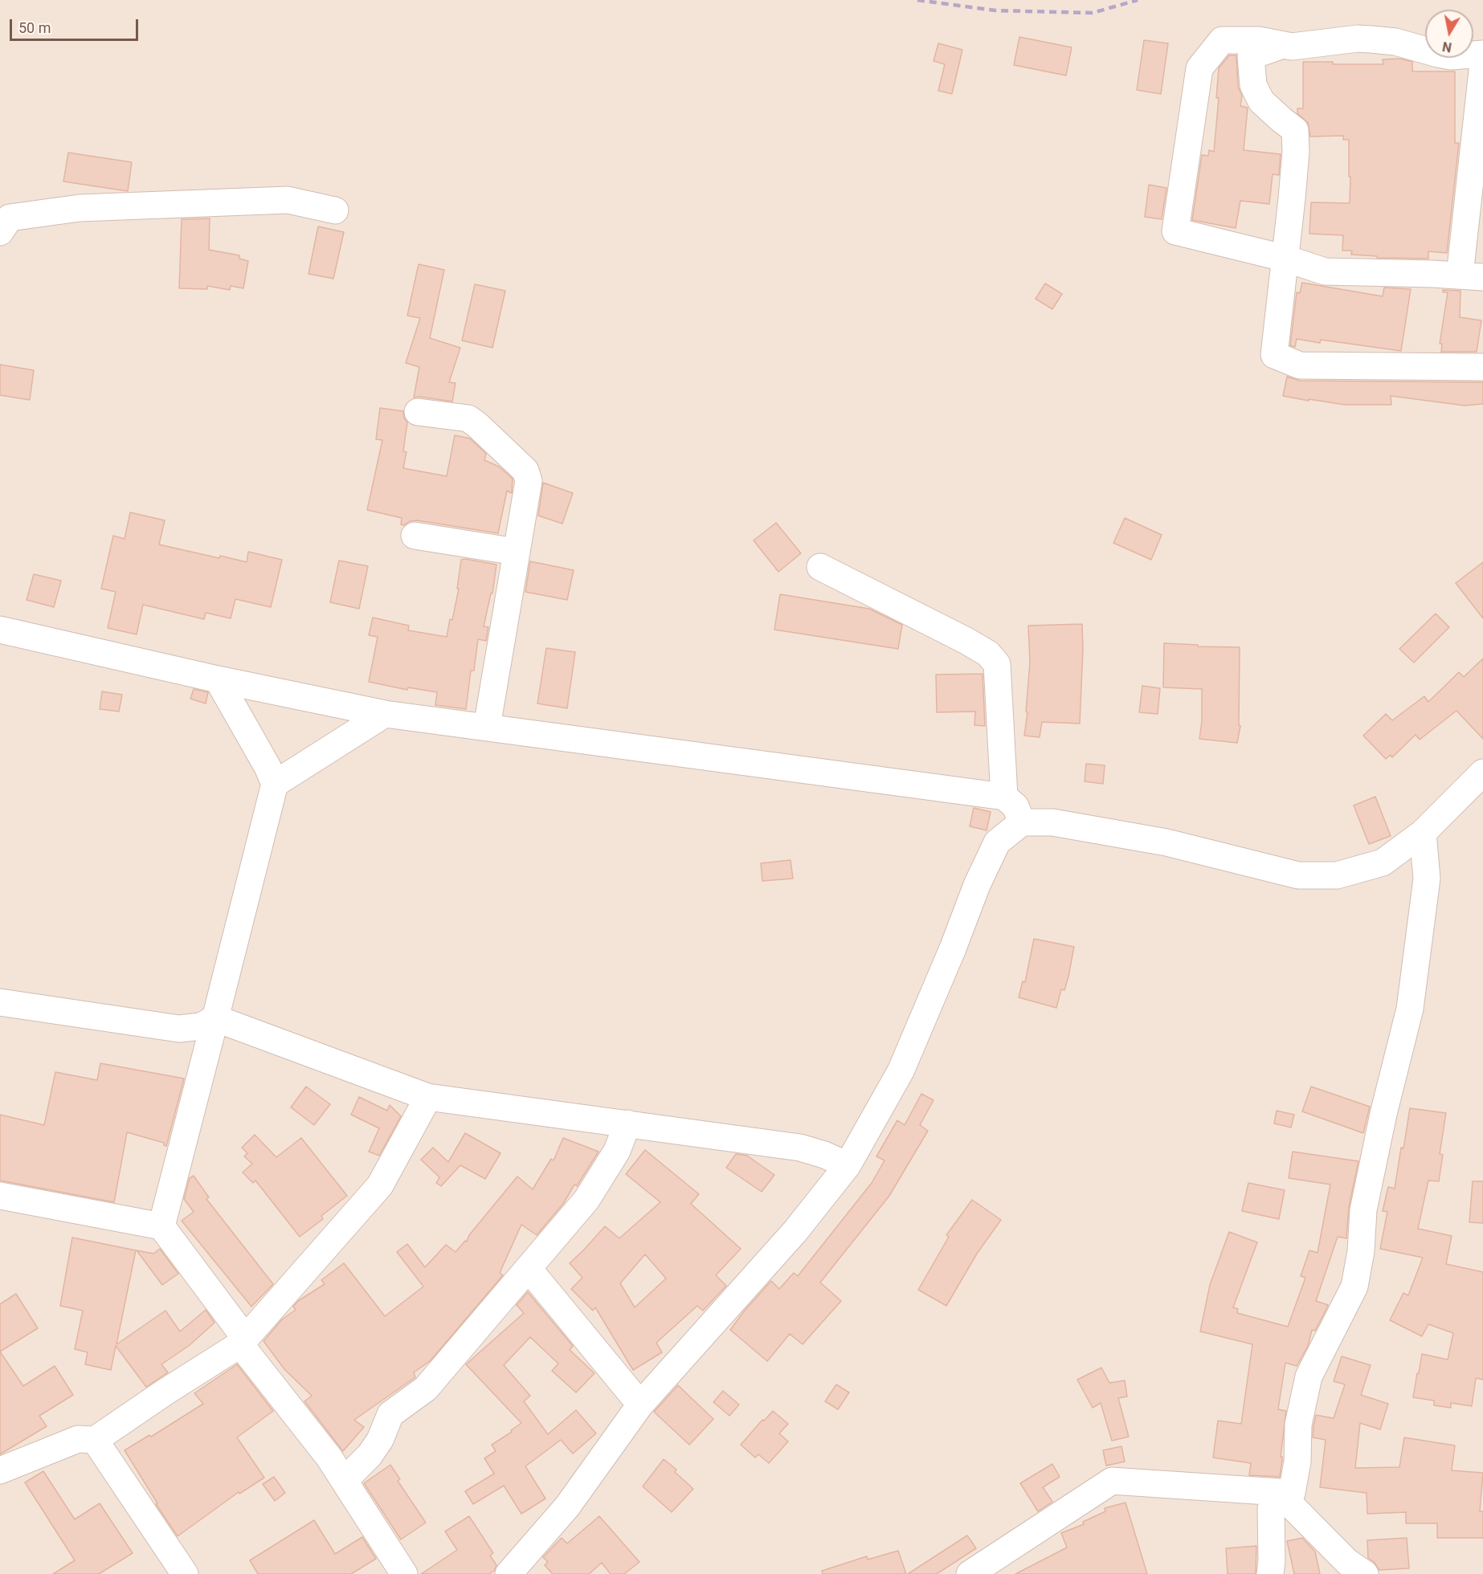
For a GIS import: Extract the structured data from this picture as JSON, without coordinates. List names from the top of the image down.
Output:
{
  "scale_bar": "50 m",
  "north": "bottom"
}
